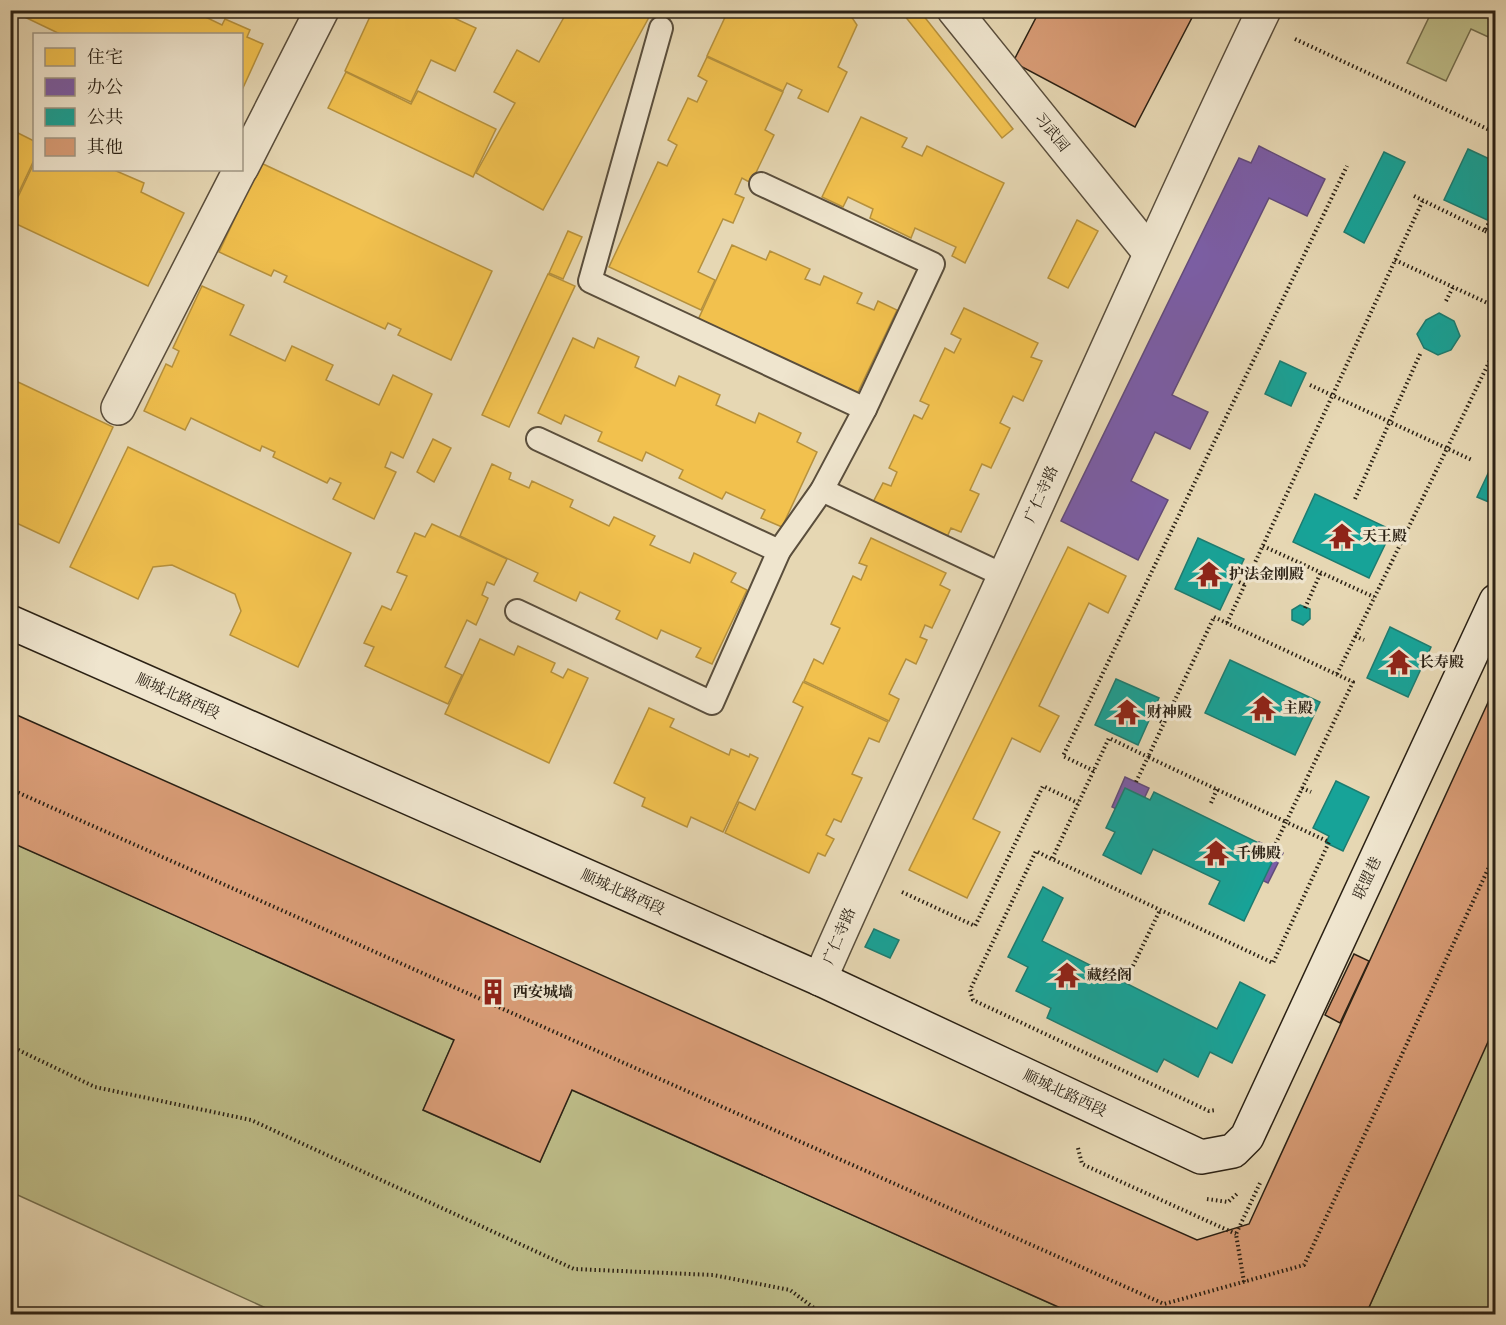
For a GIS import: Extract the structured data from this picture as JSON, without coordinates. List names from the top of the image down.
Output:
{
  "streets": {
    "street": [
      "习武园",
      "广仁寺路",
      "顺城北路西段",
      "联盟巷"
    ]
  },
  "crossings": [
    ["习武园", "广仁寺路"],
    ["广仁寺路", "顺城北路西段"],
    ["顺城北路西段", "联盟巷"]
  ],
  "places": {
    "temple": [
      "天王殿",
      "护法金刚殿",
      "长寿殿",
      "主殿",
      "财神殿",
      "千佛殿",
      "藏经阁"
    ],
    "building": ["西安城墙"]
  },
  "legend": [
    "住宅",
    "办公",
    "公共",
    "其他"
  ]
}
